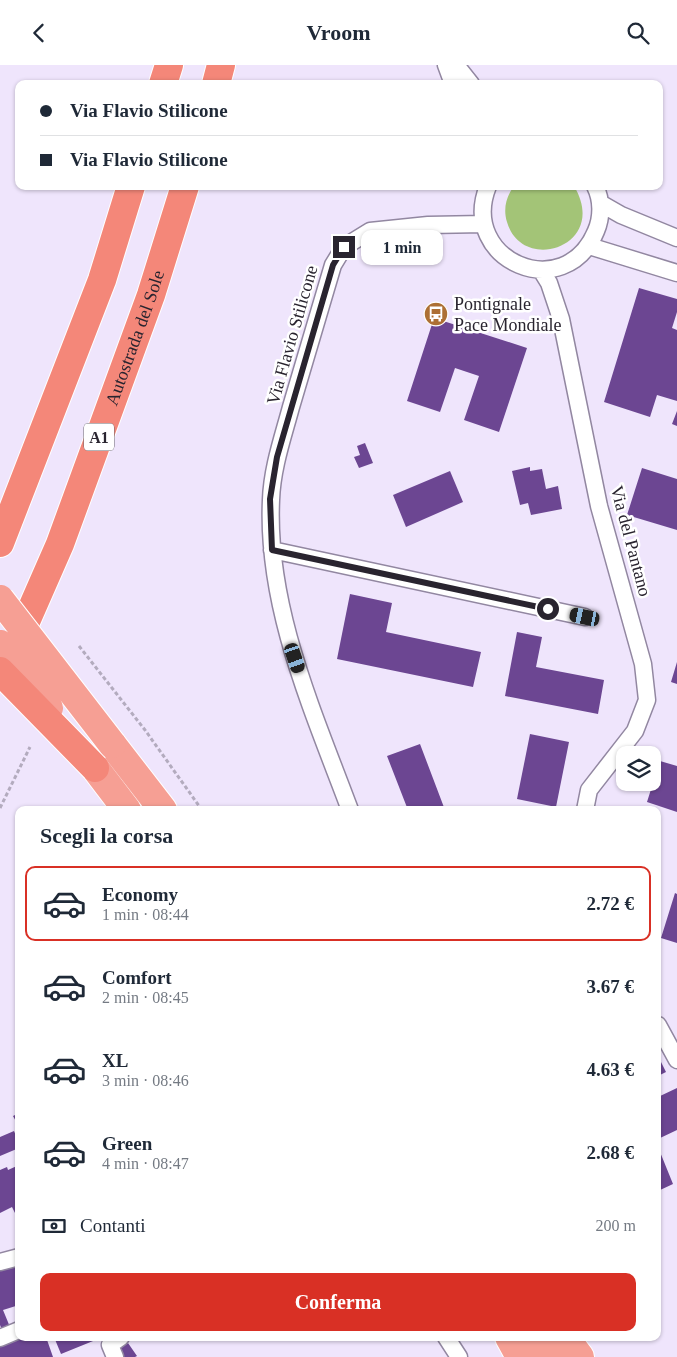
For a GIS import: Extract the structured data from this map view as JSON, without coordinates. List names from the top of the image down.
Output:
{
  "streets": {
    "highway": ["Autostrada del Sole", "A1"],
    "street": ["Via Flavio Stilicone", "Via del Pantano"]
  },
  "places": {
    "bus stop": ["Pontignale Pace Mondiale"]
  },
  "page": {
    "header": "Vroom",
    "banner": ["Via Flavio Stilicone", "Via Flavio Stilicone"],
    "bubble": "1 min",
    "heading": "Scegli la corsa",
    "list": [
      {
        "name": "Economy",
        "note": "1 min · 08:44",
        "value": "2.72 €"
      },
      {
        "name": "Comfort",
        "note": "2 min · 08:45",
        "value": "3.67 €"
      },
      {
        "name": "XL",
        "note": "3 min · 08:46",
        "value": "4.63 €"
      },
      {
        "name": "Green",
        "note": "4 min · 08:47",
        "value": "2.68 €"
      }
    ],
    "pay": ["Contanti", "200 m"],
    "buttons": "Conferma"
  }
}
